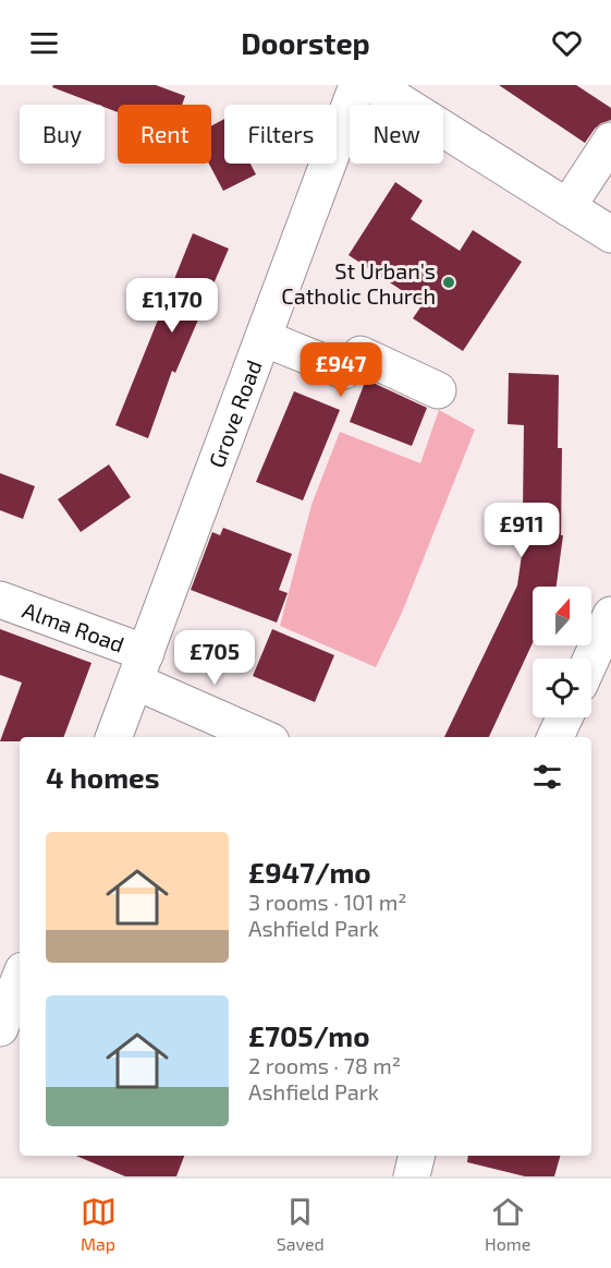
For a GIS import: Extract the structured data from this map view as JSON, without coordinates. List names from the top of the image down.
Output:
{
  "streets": {
    "street": ["Grove Road", "Alma Road"]
  },
  "crossings": [
    ["Grove Road", "Alma Road"]
  ],
  "places": ["St Urban's Catholic Church"],
  "north": "top",
  "page": {
    "header": "Doorstep",
    "chip": [
      "Buy",
      "Rent",
      "Filters",
      "New"
    ],
    "price": [
      "£1,170",
      "£947",
      "£911",
      "£705"
    ],
    "heading": "4 homes",
    "list": [
      {
        "name": "£947/mo",
        "note": "3 rooms · 101 m² · Ashfield Park"
      },
      {
        "name": "£705/mo",
        "note": "2 rooms · 78 m² · Ashfield Park"
      }
    ],
    "tabs": ["Map", "Saved", "Home"]
  }
}
